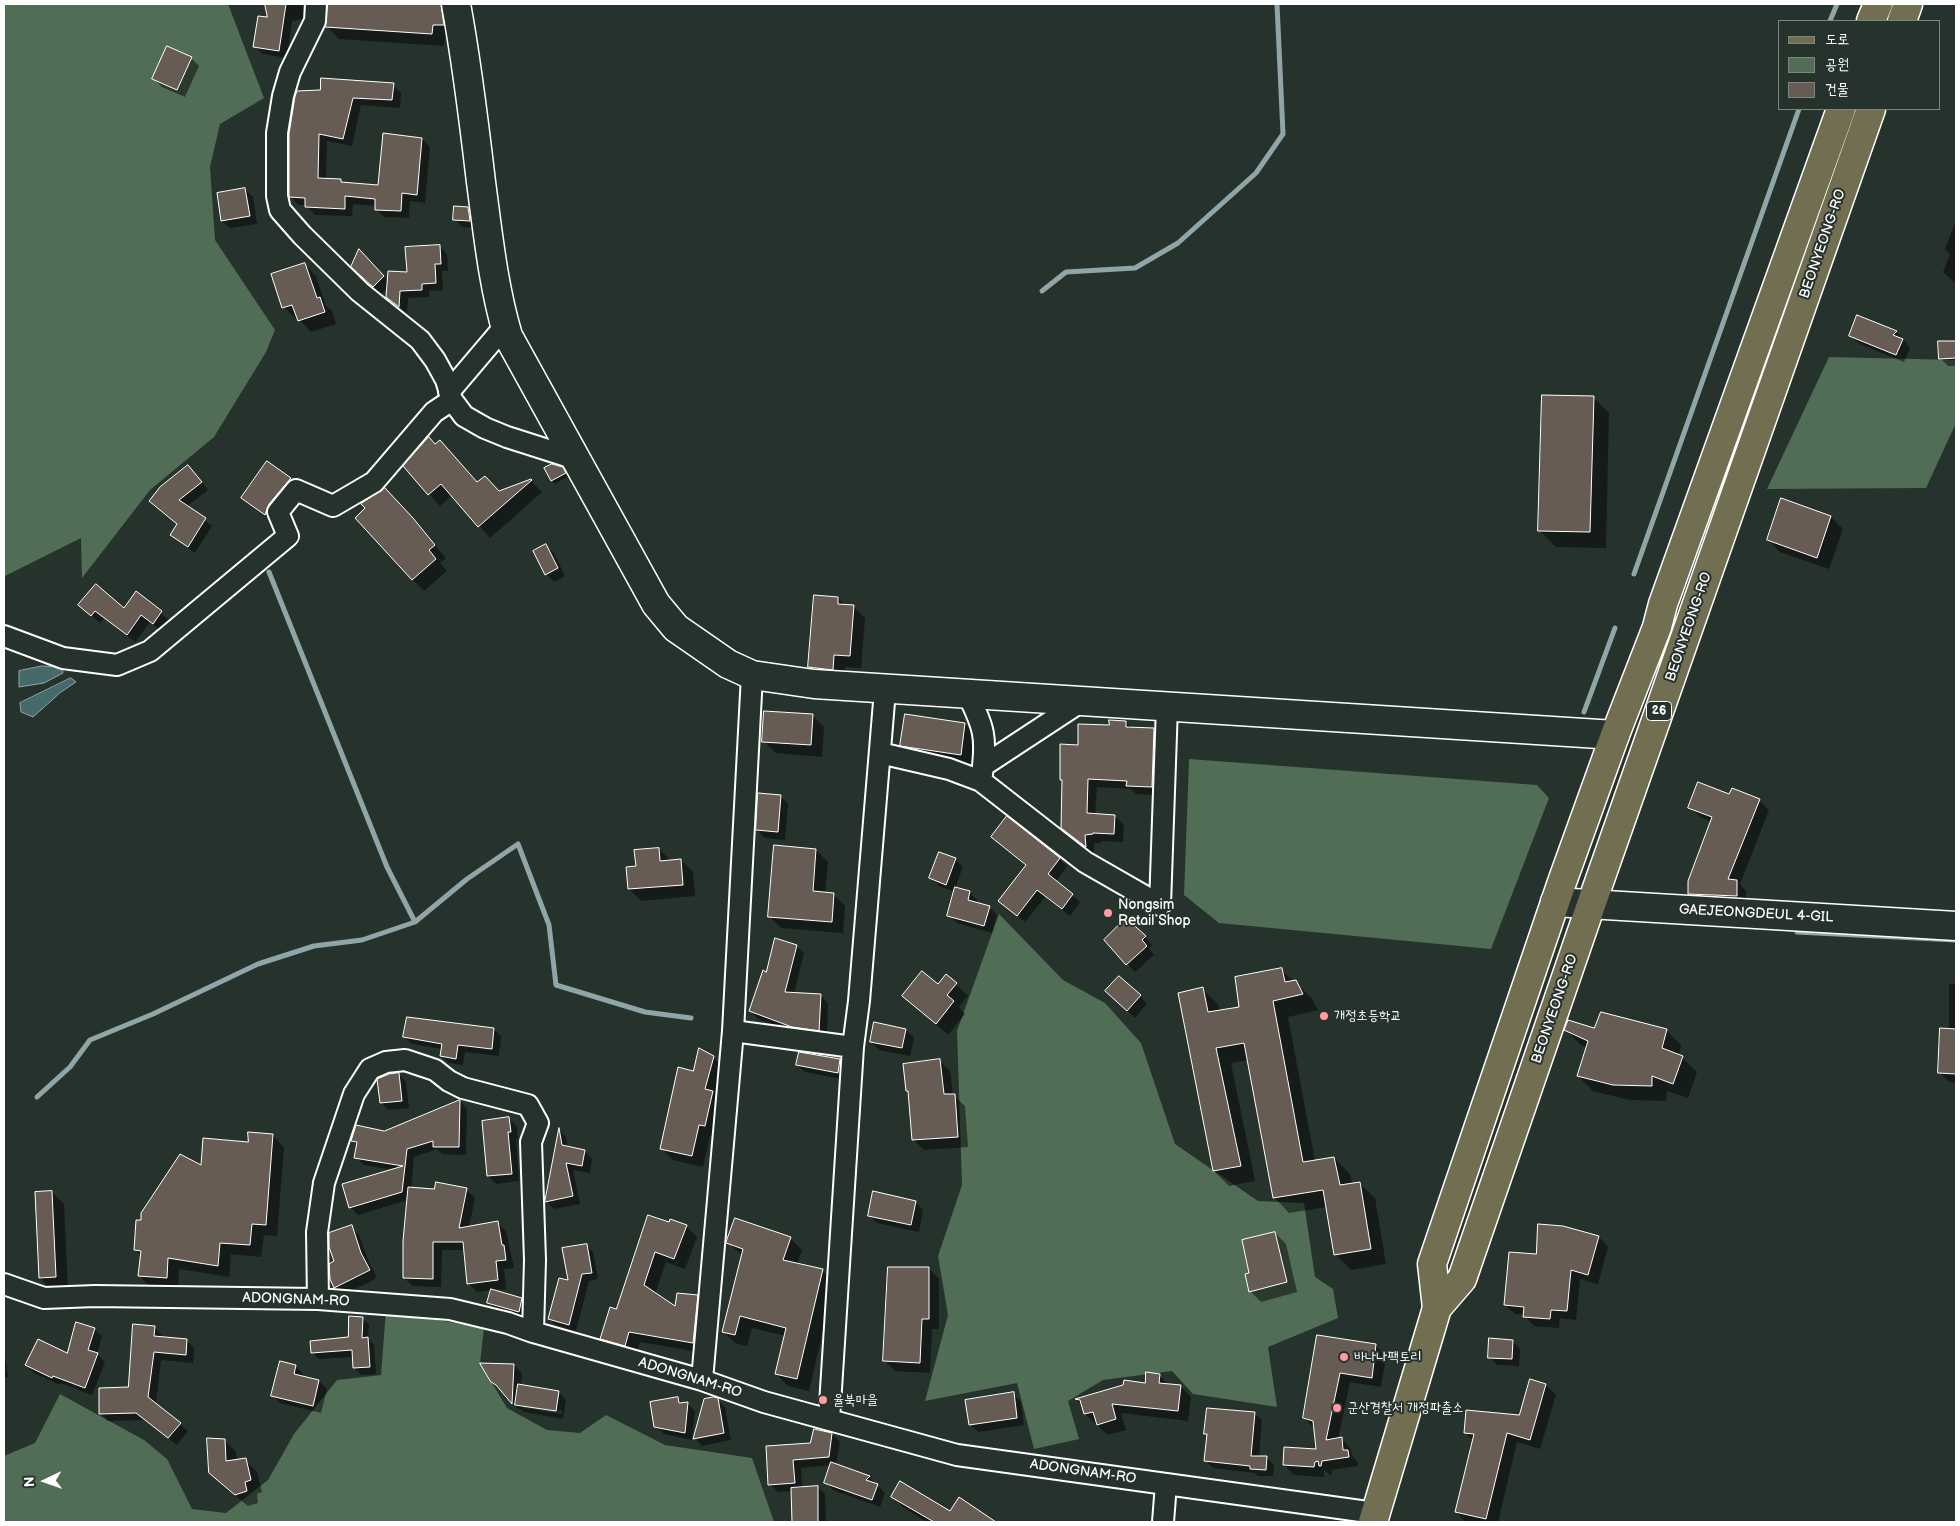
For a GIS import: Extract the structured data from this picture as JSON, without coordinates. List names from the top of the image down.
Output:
{
  "streets": {
    "main road": ["BEONYEONG-RO", "26"],
    "street": ["GAEJEONGDEUL 4-GIL", "ADONGNAM-RO"]
  },
  "crossings": [
    ["BEONYEONG-RO", "GAEJEONGDEUL 4-GIL"],
    ["BEONYEONG-RO", "ADONGNAM-RO"]
  ],
  "places": [
    "Nongsim Retail Shop",
    "개정초등학교",
    "바나나팩토리",
    "율북마을",
    "군산경찰서 개정파출소"
  ],
  "legend": ["도로", "공원", "건물"],
  "north": "left"
}
